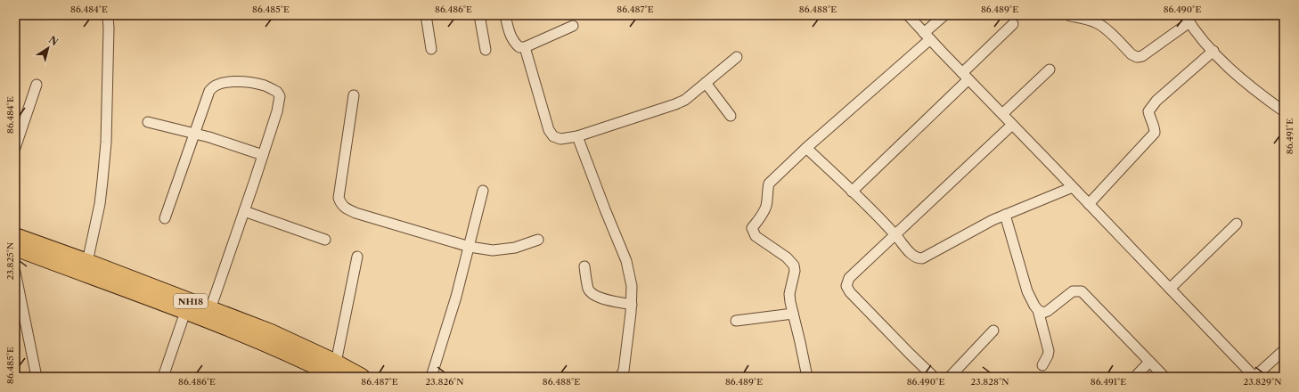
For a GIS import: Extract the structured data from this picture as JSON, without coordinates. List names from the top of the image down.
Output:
{
  "streets": {
    "highway": ["NH18"]
  },
  "north": "top right",
  "coordinates": [
    "86.484°E",
    "86.485°E",
    "86.486°E",
    "86.487°E",
    "86.488°E",
    "86.489°E",
    "86.490°E",
    "86.491°E",
    "23.825°N",
    "23.826°N",
    "23.828°N",
    "23.829°N"
  ]
}
